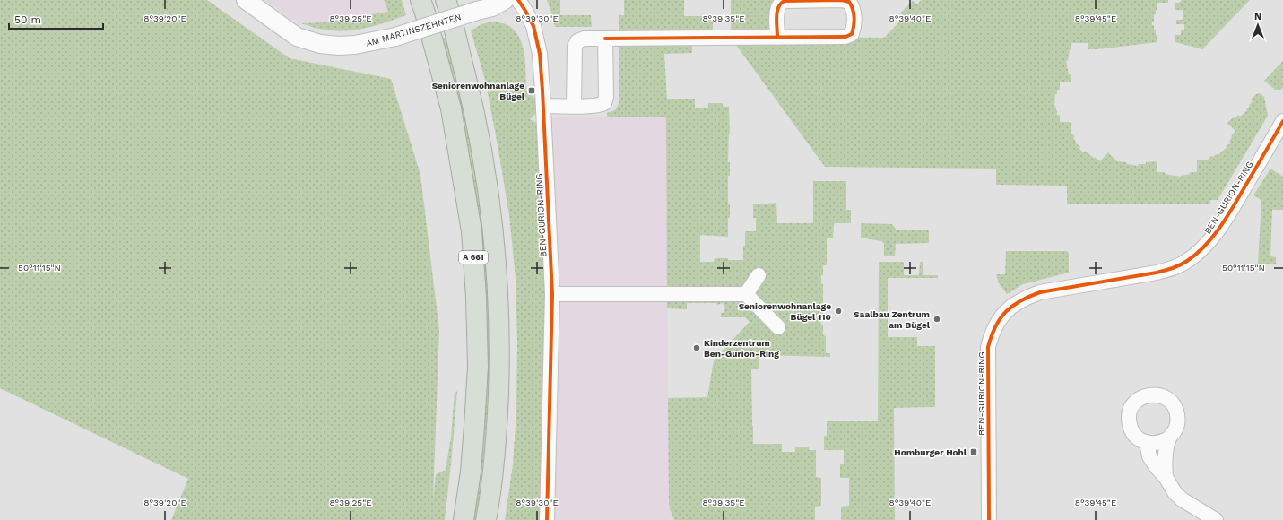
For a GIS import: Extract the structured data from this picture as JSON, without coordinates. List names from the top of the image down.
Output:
{
  "streets": {
    "highway": ["A 661"],
    "street": ["AM MARTINSZEHNTEN", "BEN-GURION-RING"]
  },
  "places": {
    "transit": ["Seniorenwohnanlage Bügel", "Homburger Hohl"],
    "other": ["Seniorenwohnanlage Bügel 110", "Saalbau Zentrum am Bügel", "Kinderzentrum Ben-Gurion-Ring"]
  },
  "scale_bar": "50 m",
  "north": "top",
  "coordinates": [
    "8°39'20\"E",
    "8°39'25\"E",
    "8°39'30\"E",
    "8°39'35\"E",
    "8°39'40\"E",
    "8°39'45\"E",
    "50°11'15\"N"
  ]
}
